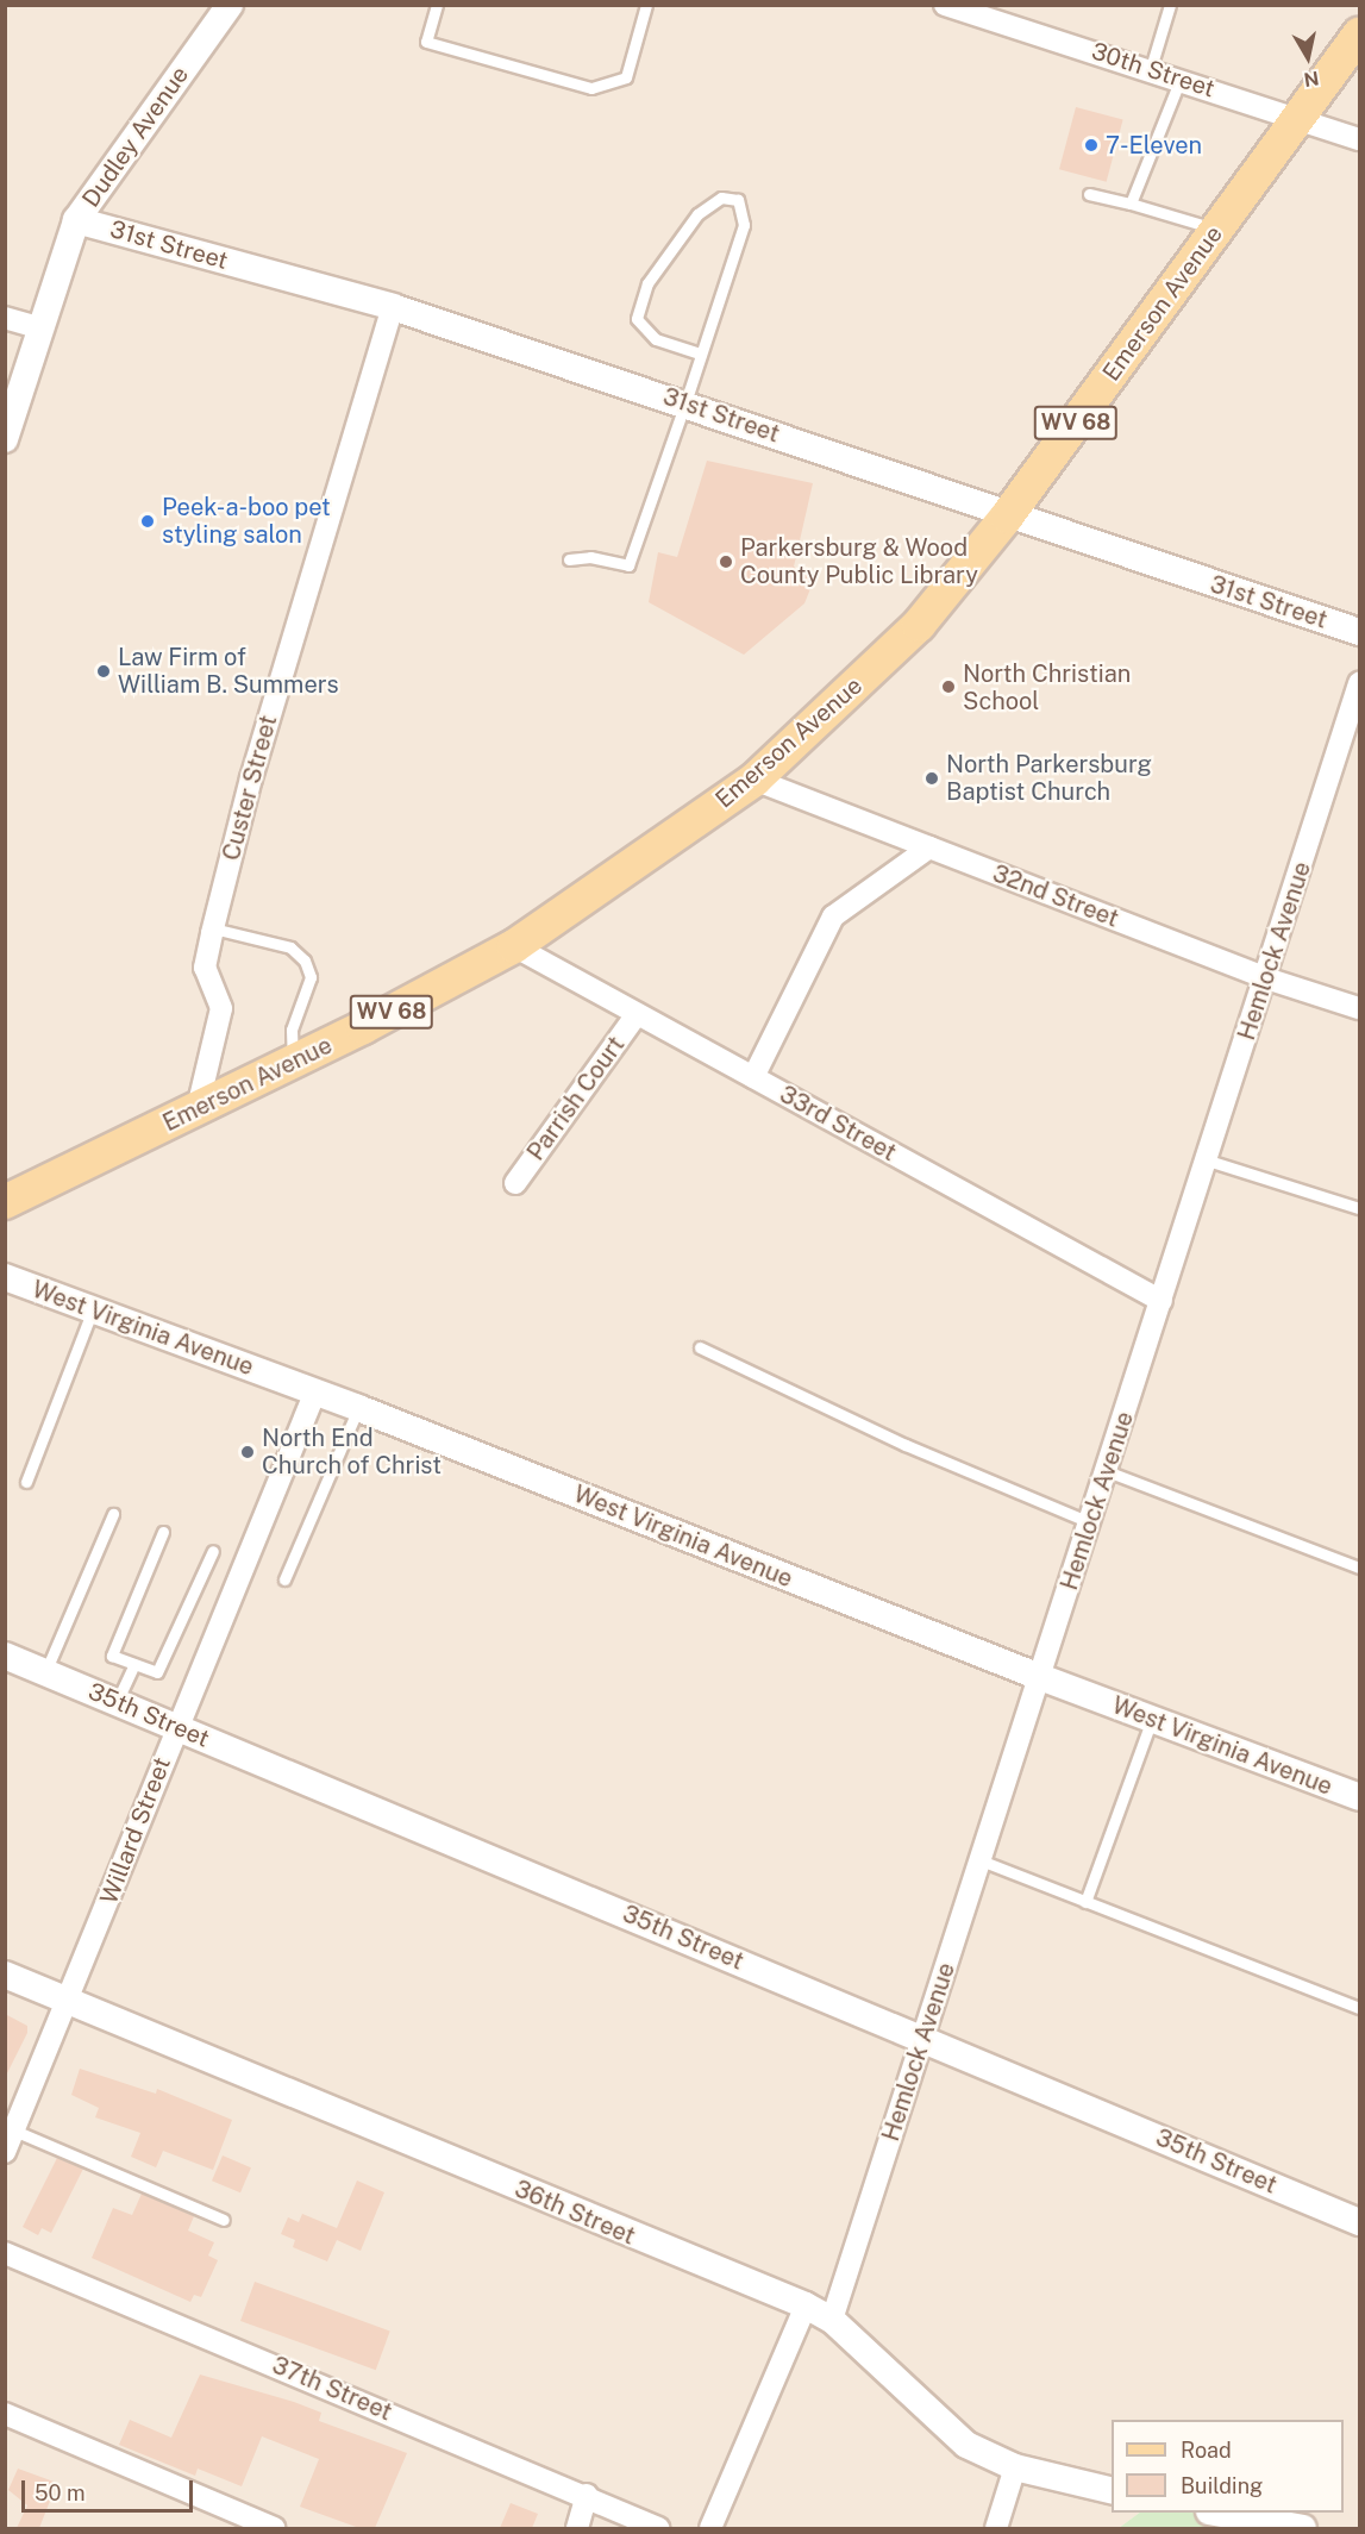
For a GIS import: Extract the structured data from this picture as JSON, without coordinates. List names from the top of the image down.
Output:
{
  "streets": {
    "main road": ["Emerson Avenue", "WV 68"],
    "street": [
      "30th Street",
      "Dudley Avenue",
      "31st Street",
      "Custer Street",
      "32nd Street",
      "Hemlock Avenue",
      "Parrish Court",
      "33rd Street",
      "West Virginia Avenue",
      "35th Street",
      "Willard Street",
      "36th Street",
      "37th Street"
    ]
  },
  "crossings": [
    ["30th Street", "Emerson Avenue"],
    ["Dudley Avenue", "31st Street"],
    ["31st Street", "Emerson Avenue"],
    ["31st Street", "Custer Street"],
    ["Emerson Avenue", "Custer Street"],
    ["Emerson Avenue", "32nd Street"],
    ["Emerson Avenue", "33rd Street"],
    ["32nd Street", "Hemlock Avenue"],
    ["Hemlock Avenue", "33rd Street"],
    ["Hemlock Avenue", "West Virginia Avenue"],
    ["Hemlock Avenue", "35th Street"],
    ["Hemlock Avenue", "36th Street"],
    ["Parrish Court", "33rd Street"],
    ["West Virginia Avenue", "Willard Street"],
    ["35th Street", "Willard Street"],
    ["Willard Street", "36th Street"]
  ],
  "places": [
    "7-Eleven",
    "Peek-a-boo pet styling salon",
    "Parkersburg & Wood County Public Library",
    "Law Firm of William B. Summers",
    "North Christian School",
    "North Parkersburg Baptist Church",
    "North End Church of Christ"
  ],
  "legend": ["Road", "Building"],
  "scale_bar": "50 m",
  "north": "bottom"
}
